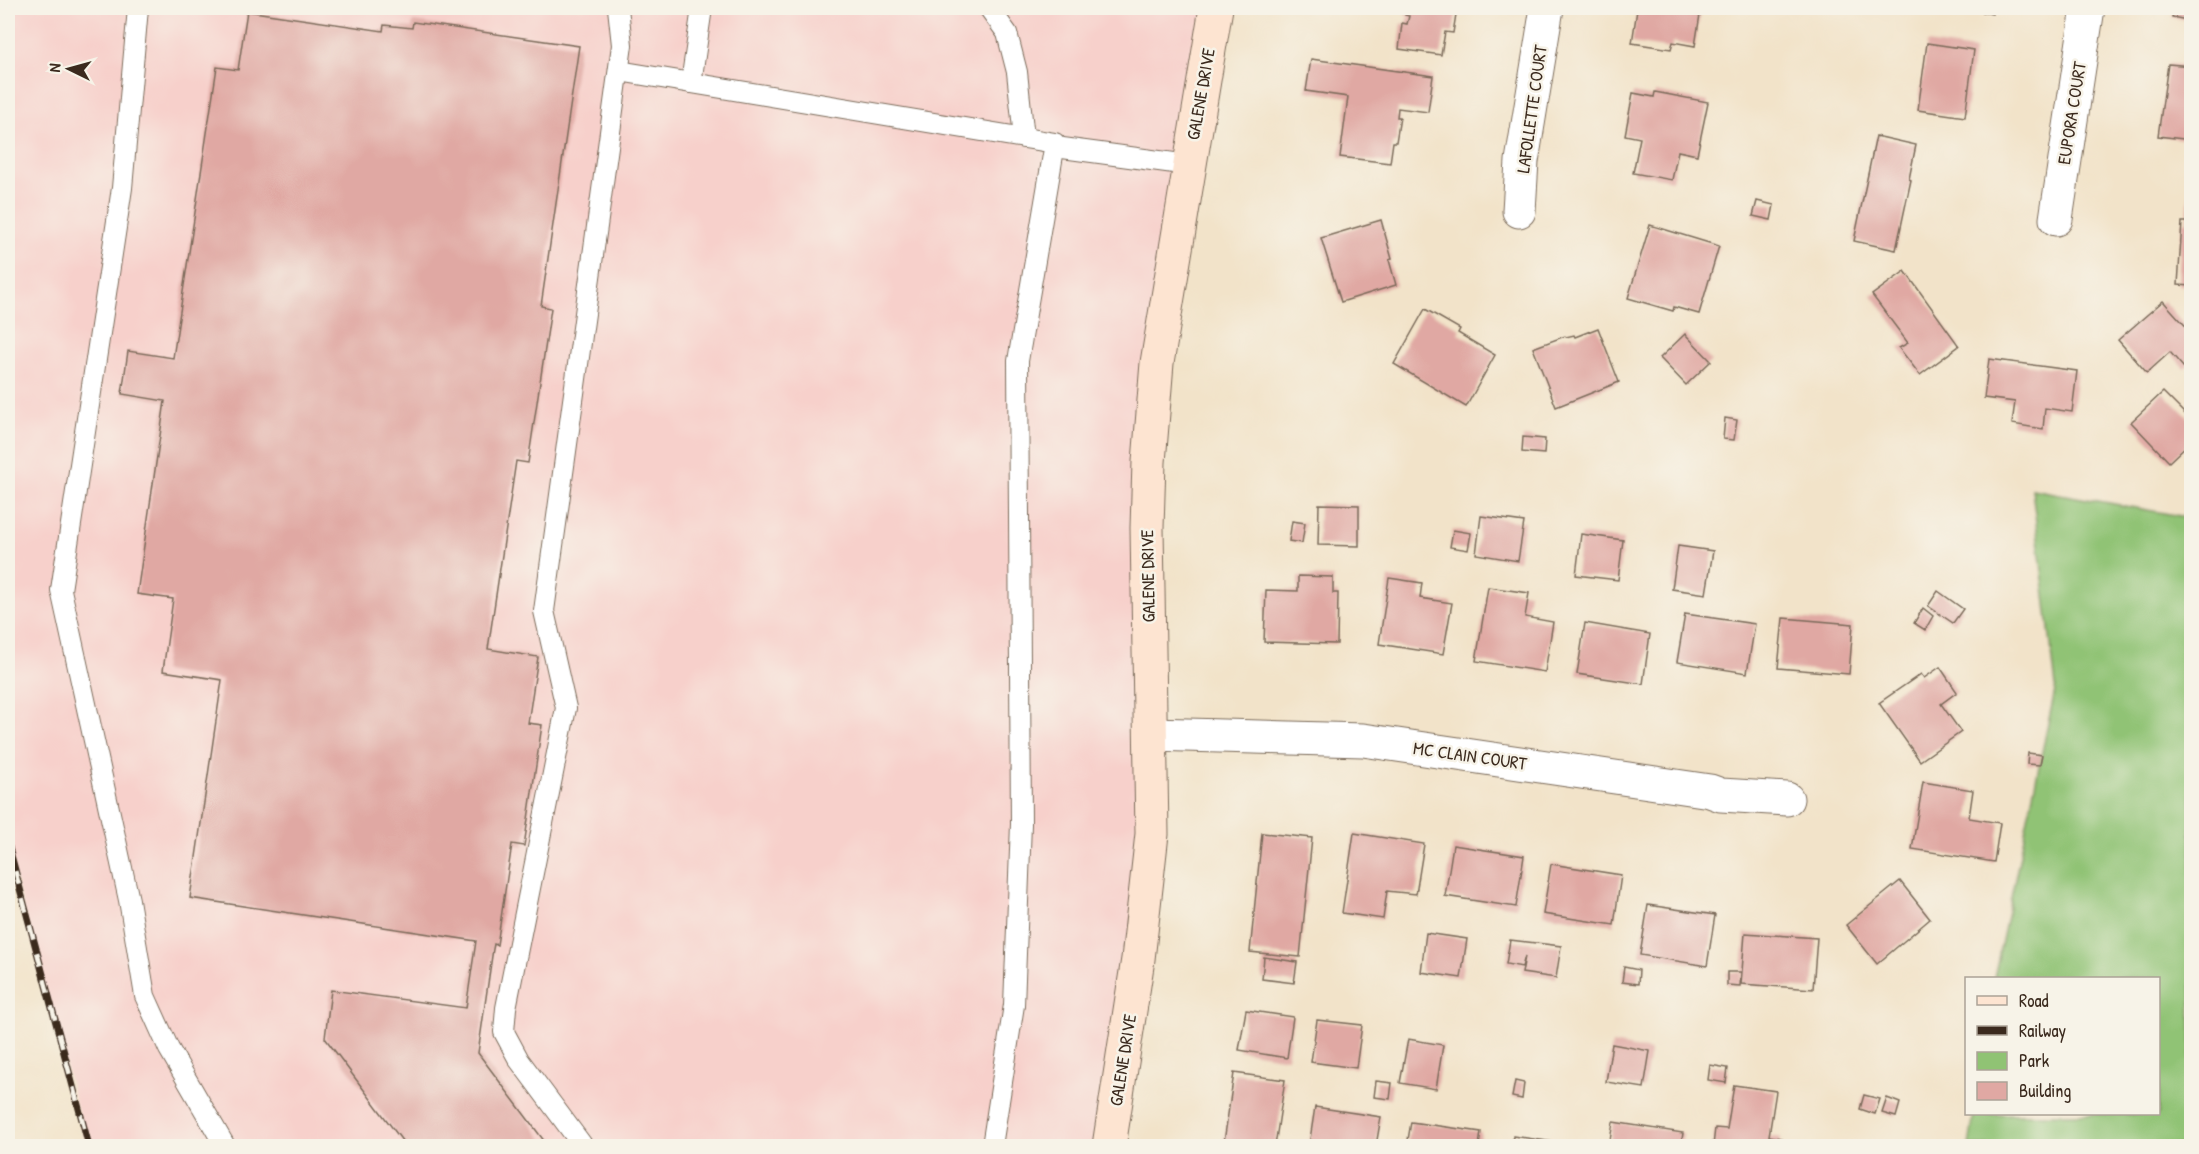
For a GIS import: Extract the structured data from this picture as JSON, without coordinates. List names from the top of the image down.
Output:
{
  "streets": {
    "street": [
      "GALENE DRIVE",
      "LAFOLLETTE COURT",
      "EUPORA COURT",
      "MC CLAIN COURT"
    ]
  },
  "crossings": [
    ["GALENE DRIVE", "MC CLAIN COURT"]
  ],
  "legend": [
    "Road",
    "Railway",
    "Park",
    "Building"
  ],
  "north": "left"
}
